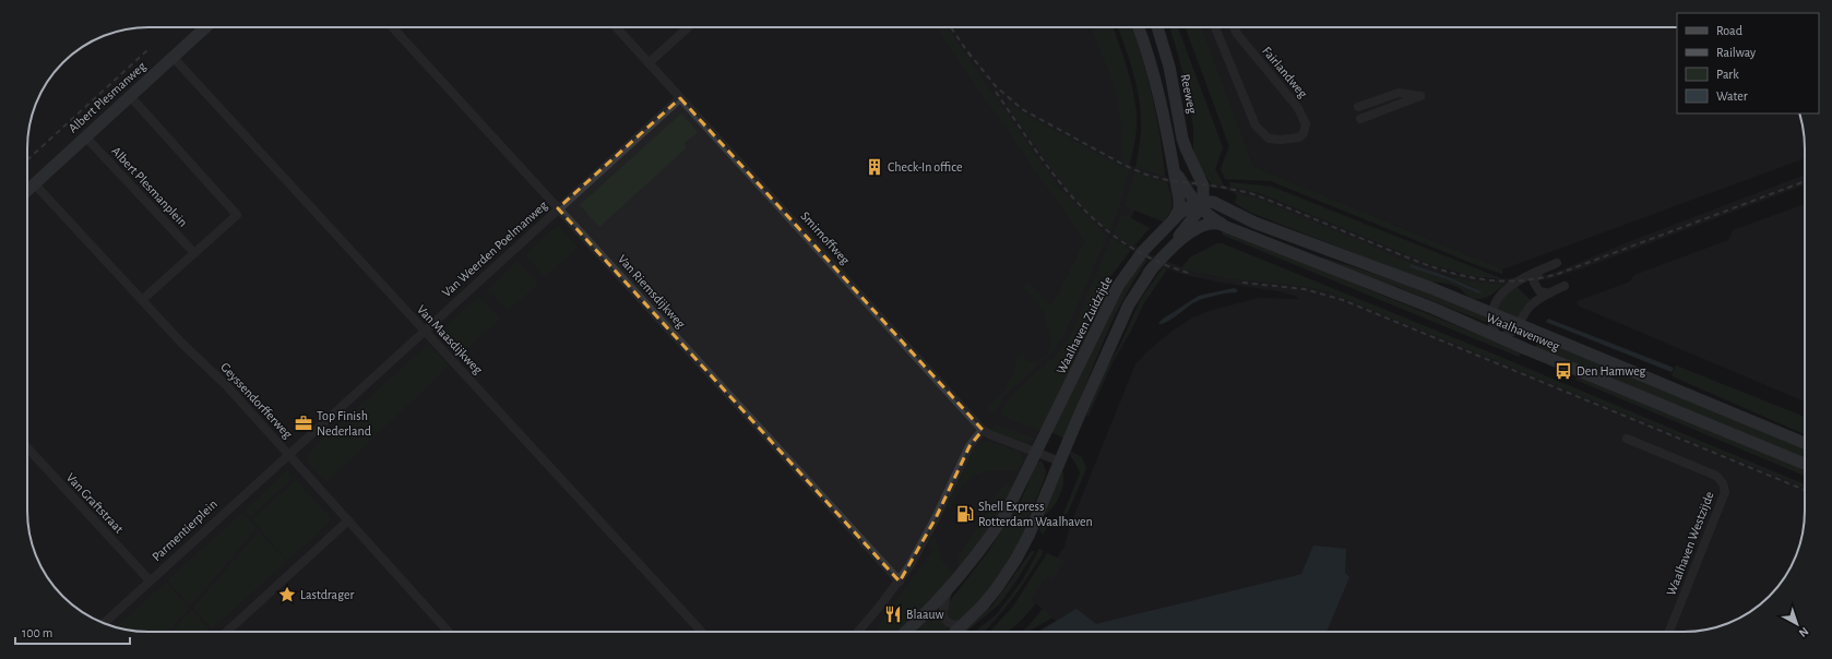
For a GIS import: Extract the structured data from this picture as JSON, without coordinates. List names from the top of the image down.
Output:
{
  "streets": {
    "street": [
      "Fairlandweg",
      "Reeweg",
      "Albert Plesmanweg",
      "Albert Plesmanplein",
      "Smirnoffweg",
      "Van Weerden Poelmanweg",
      "Van Riemsdijkweg",
      "Waalhaven Zuidzijde",
      "Waalhavenweg",
      "Van Maasdijkweg",
      "Geyssendorfferweg",
      "Van Graftstraat",
      "Parmentierplein",
      "Waalhaven Westzijde"
    ]
  },
  "crossings": [
    ["Reeweg", "Waalhaven Zuidzijde"],
    ["Reeweg", "Waalhavenweg"],
    ["Albert Plesmanweg", "Albert Plesmanplein"],
    ["Albert Plesmanweg", "Van Maasdijkweg"],
    ["Albert Plesmanweg", "Geyssendorfferweg"],
    ["Smirnoffweg", "Van Weerden Poelmanweg"],
    ["Smirnoffweg", "Waalhaven Zuidzijde"],
    ["Van Weerden Poelmanweg", "Van Riemsdijkweg"],
    ["Van Weerden Poelmanweg", "Van Maasdijkweg"],
    ["Van Weerden Poelmanweg", "Geyssendorfferweg"],
    ["Van Weerden Poelmanweg", "Parmentierplein"],
    ["Geyssendorfferweg", "Parmentierplein"],
    ["Van Graftstraat", "Parmentierplein"]
  ],
  "places": {
    "building": ["Check-In office"],
    "bus stop": ["Den Hamweg"],
    "office": ["Top Finish Nederland"],
    "fuel station": ["Shell Express Rotterdam Waalhaven"],
    "place": ["Lastdrager"],
    "restaurant": ["Blaauw"]
  },
  "legend": [
    "Road",
    "Railway",
    "Park",
    "Water"
  ],
  "scale_bar": "100 m",
  "north": "bottom right"
}
